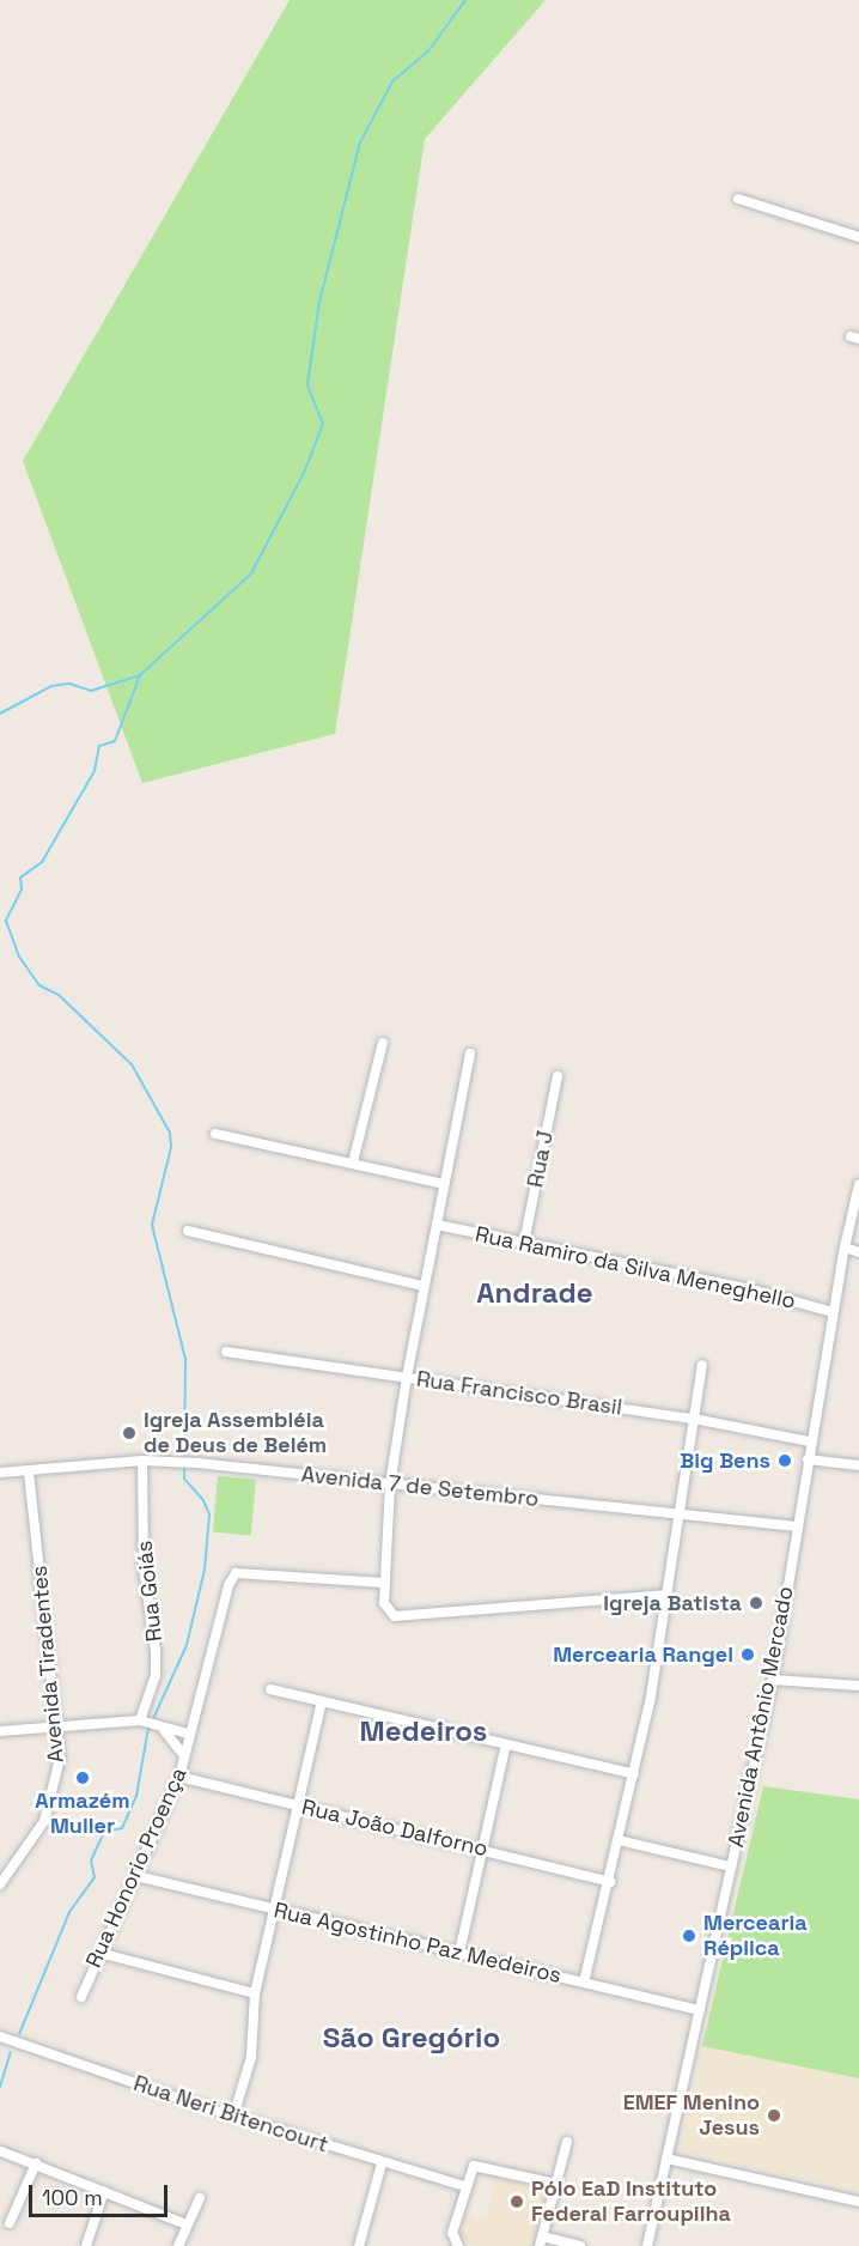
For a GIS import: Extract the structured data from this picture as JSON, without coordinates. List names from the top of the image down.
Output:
{
  "streets": {
    "street": [
      "Rua J",
      "Rua Ramiro da Silva Meneghello",
      "Rua Francisco Brasil",
      "Avenida 7 de Setembro",
      "Rua Goiás",
      "Avenida Tiradentes",
      "Avenida Antônio Mercado",
      "Rua João Dalforno",
      "Rua Honorio Proença",
      "Rua Agostinho Paz Medeiros",
      "Rua Neri Bitencourt"
    ]
  },
  "crossings": [
    ["Rua J", "Rua Ramiro da Silva Meneghello"],
    ["Rua Ramiro da Silva Meneghello", "Avenida Antônio Mercado"],
    ["Rua Francisco Brasil", "Avenida Antônio Mercado"],
    ["Avenida 7 de Setembro", "Rua Goiás"],
    ["Avenida 7 de Setembro", "Avenida Tiradentes"],
    ["Avenida 7 de Setembro", "Avenida Antônio Mercado"],
    ["Avenida Antônio Mercado", "Rua Agostinho Paz Medeiros"],
    ["Rua João Dalforno", "Rua Honorio Proença"],
    ["Rua Honorio Proença", "Rua Agostinho Paz Medeiros"]
  ],
  "districts": ["Andrade", "Medeiros", "São Gregório"],
  "places": [
    "Igreja Assembléia de Deus de Belém",
    "Big Bens",
    "Igreja Batista",
    "Mercearia Rangel",
    "Armazém Muller",
    "Mercearia Réplica",
    "EMEF Menino Jesus",
    "Pólo EaD Instituto Federal Farroupilha"
  ],
  "scale_bar": "100 m"
}
